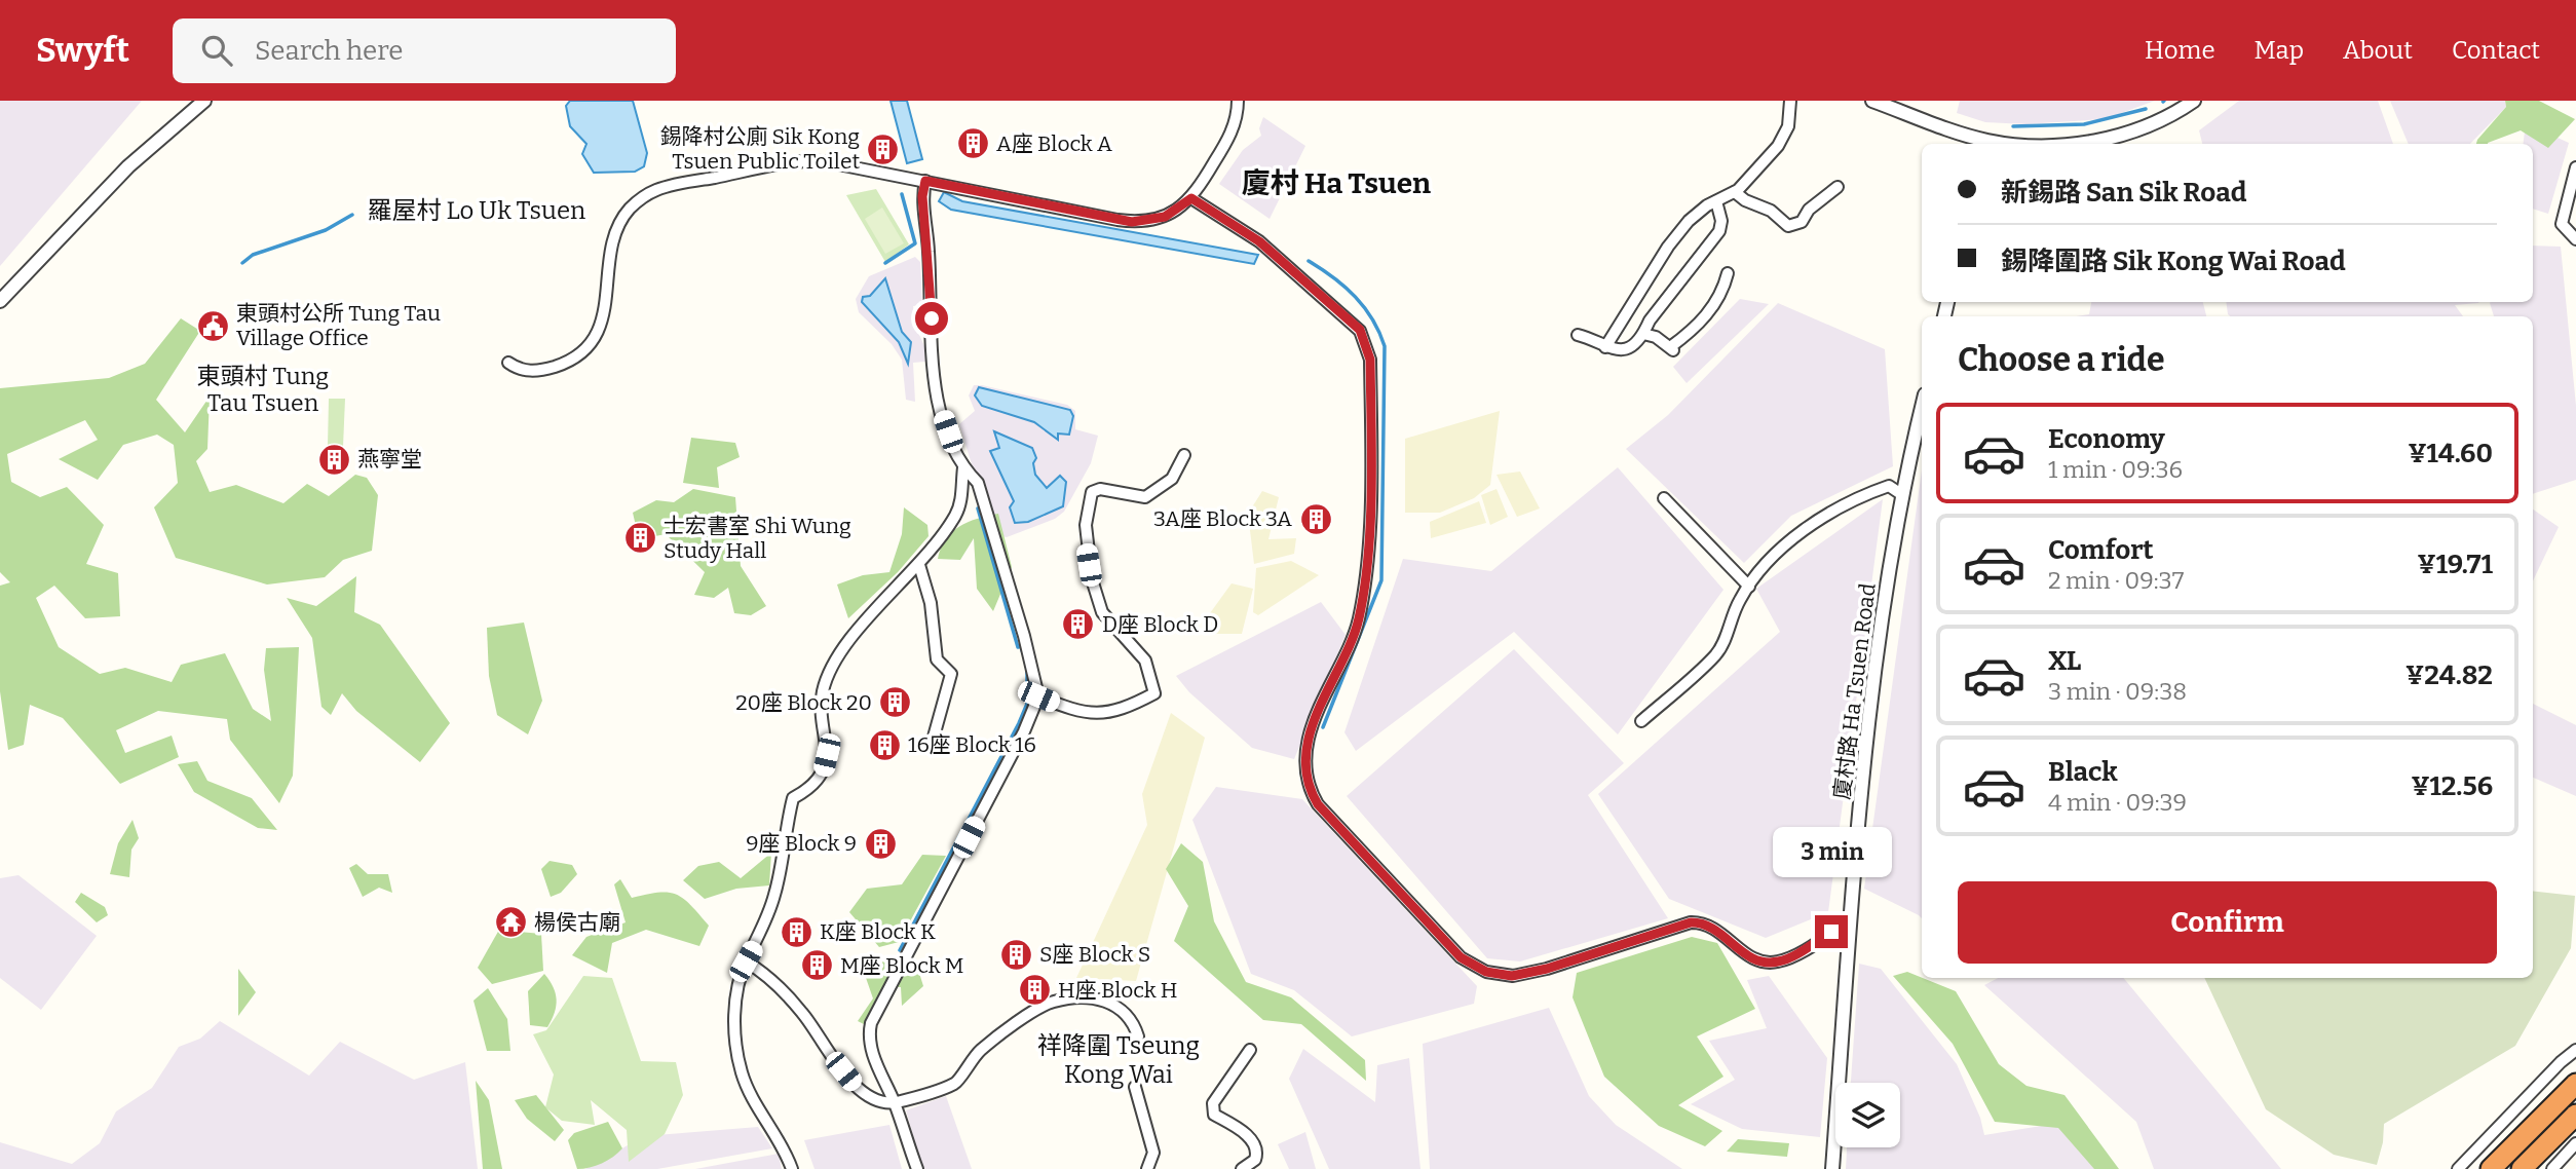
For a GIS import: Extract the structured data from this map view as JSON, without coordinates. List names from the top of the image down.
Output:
{
  "streets": {
    "street": ["廈村路 Ha Tsuen Road"]
  },
  "districts": [
    "廈村 Ha Tsuen",
    "羅屋村 Lo Uk Tsuen",
    "東頭村 Tung Tau Tsuen",
    "祥降圍 Tseung Kong Wai"
  ],
  "places": {
    "building": [
      "A座 Block A",
      "錫降村公廁 Sik Kong Tsuen Public Toilet",
      "燕寧堂",
      "3A座 Block 3A",
      "士宏書室 Shi Wung Study Hall",
      "D座 Block D",
      "20座 Block 20",
      "16座 Block 16",
      "9座 Block 9",
      "K座 Block K",
      "S座 Block S",
      "M座 Block M",
      "H座 Block H"
    ],
    "public building": ["東頭村公所 Tung Tau Village Office"],
    "temple": ["楊侯古廟"]
  },
  "page": {
    "header": "Swyft",
    "search": "Search here",
    "nav": [
      "Home",
      "Map",
      "About",
      "Contact"
    ],
    "banner": ["新錫路 San Sik Road", "錫降圍路 Sik Kong Wai Road"],
    "heading": "Choose a ride",
    "list": [
      {
        "name": "Economy",
        "note": "1 min · 09:36",
        "value": "¥14.60"
      },
      {
        "name": "Comfort",
        "note": "2 min · 09:37",
        "value": "¥19.71"
      },
      {
        "name": "XL",
        "note": "3 min · 09:38",
        "value": "¥24.82"
      },
      {
        "name": "Black",
        "note": "4 min · 09:39",
        "value": "¥12.56"
      }
    ],
    "bubble": "3 min",
    "buttons": "Confirm"
  }
}
